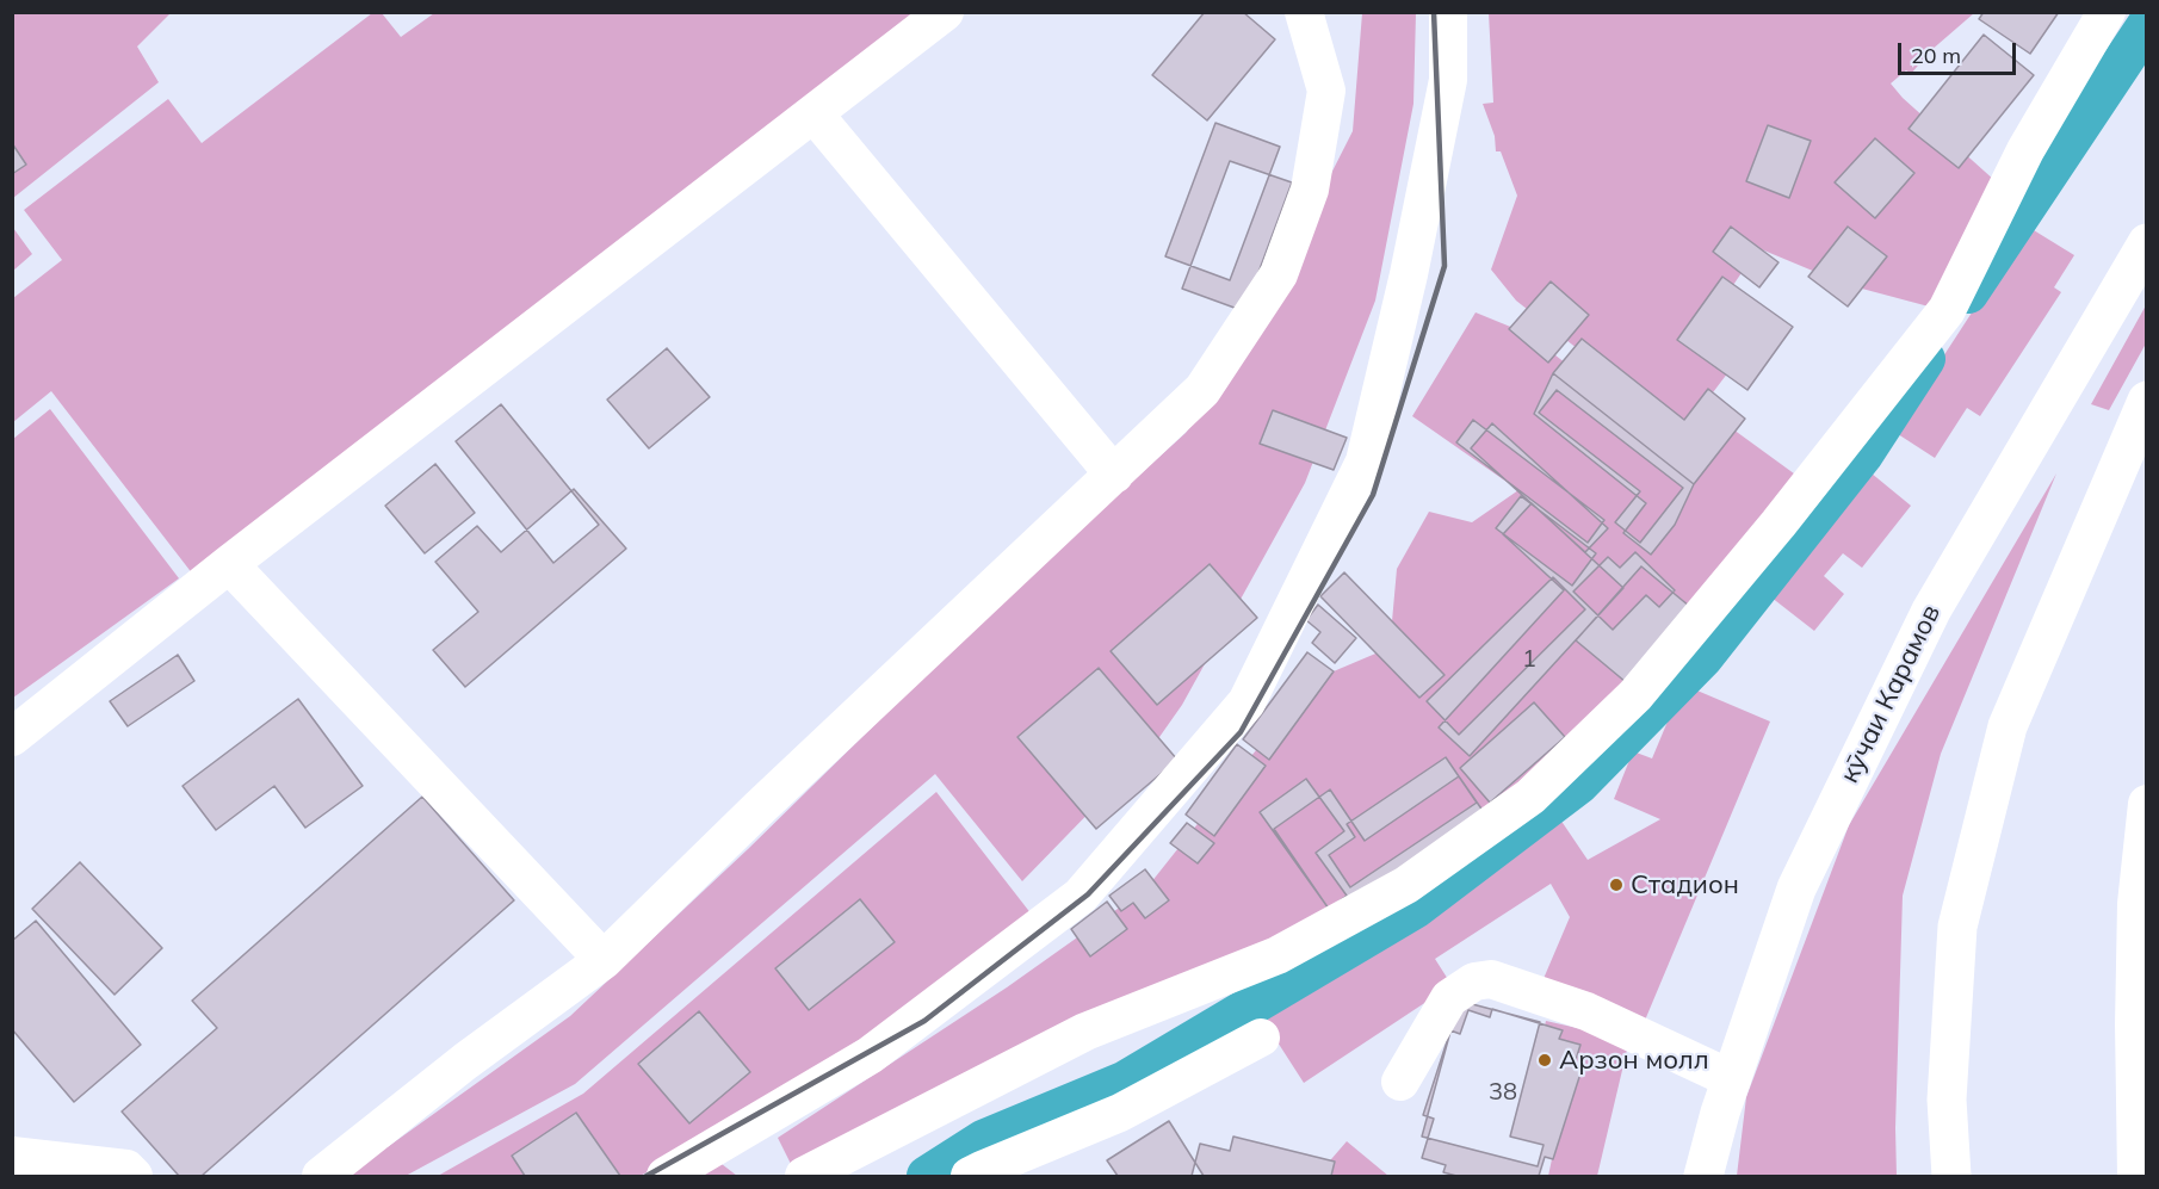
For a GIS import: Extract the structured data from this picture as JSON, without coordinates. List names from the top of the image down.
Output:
{
  "streets": {
    "main road": ["кӯчаи Карамов"]
  },
  "places": ["Стадион", "Арзон молл"],
  "house_numbers": ["1", "38"],
  "scale_bar": "20 m"
}
